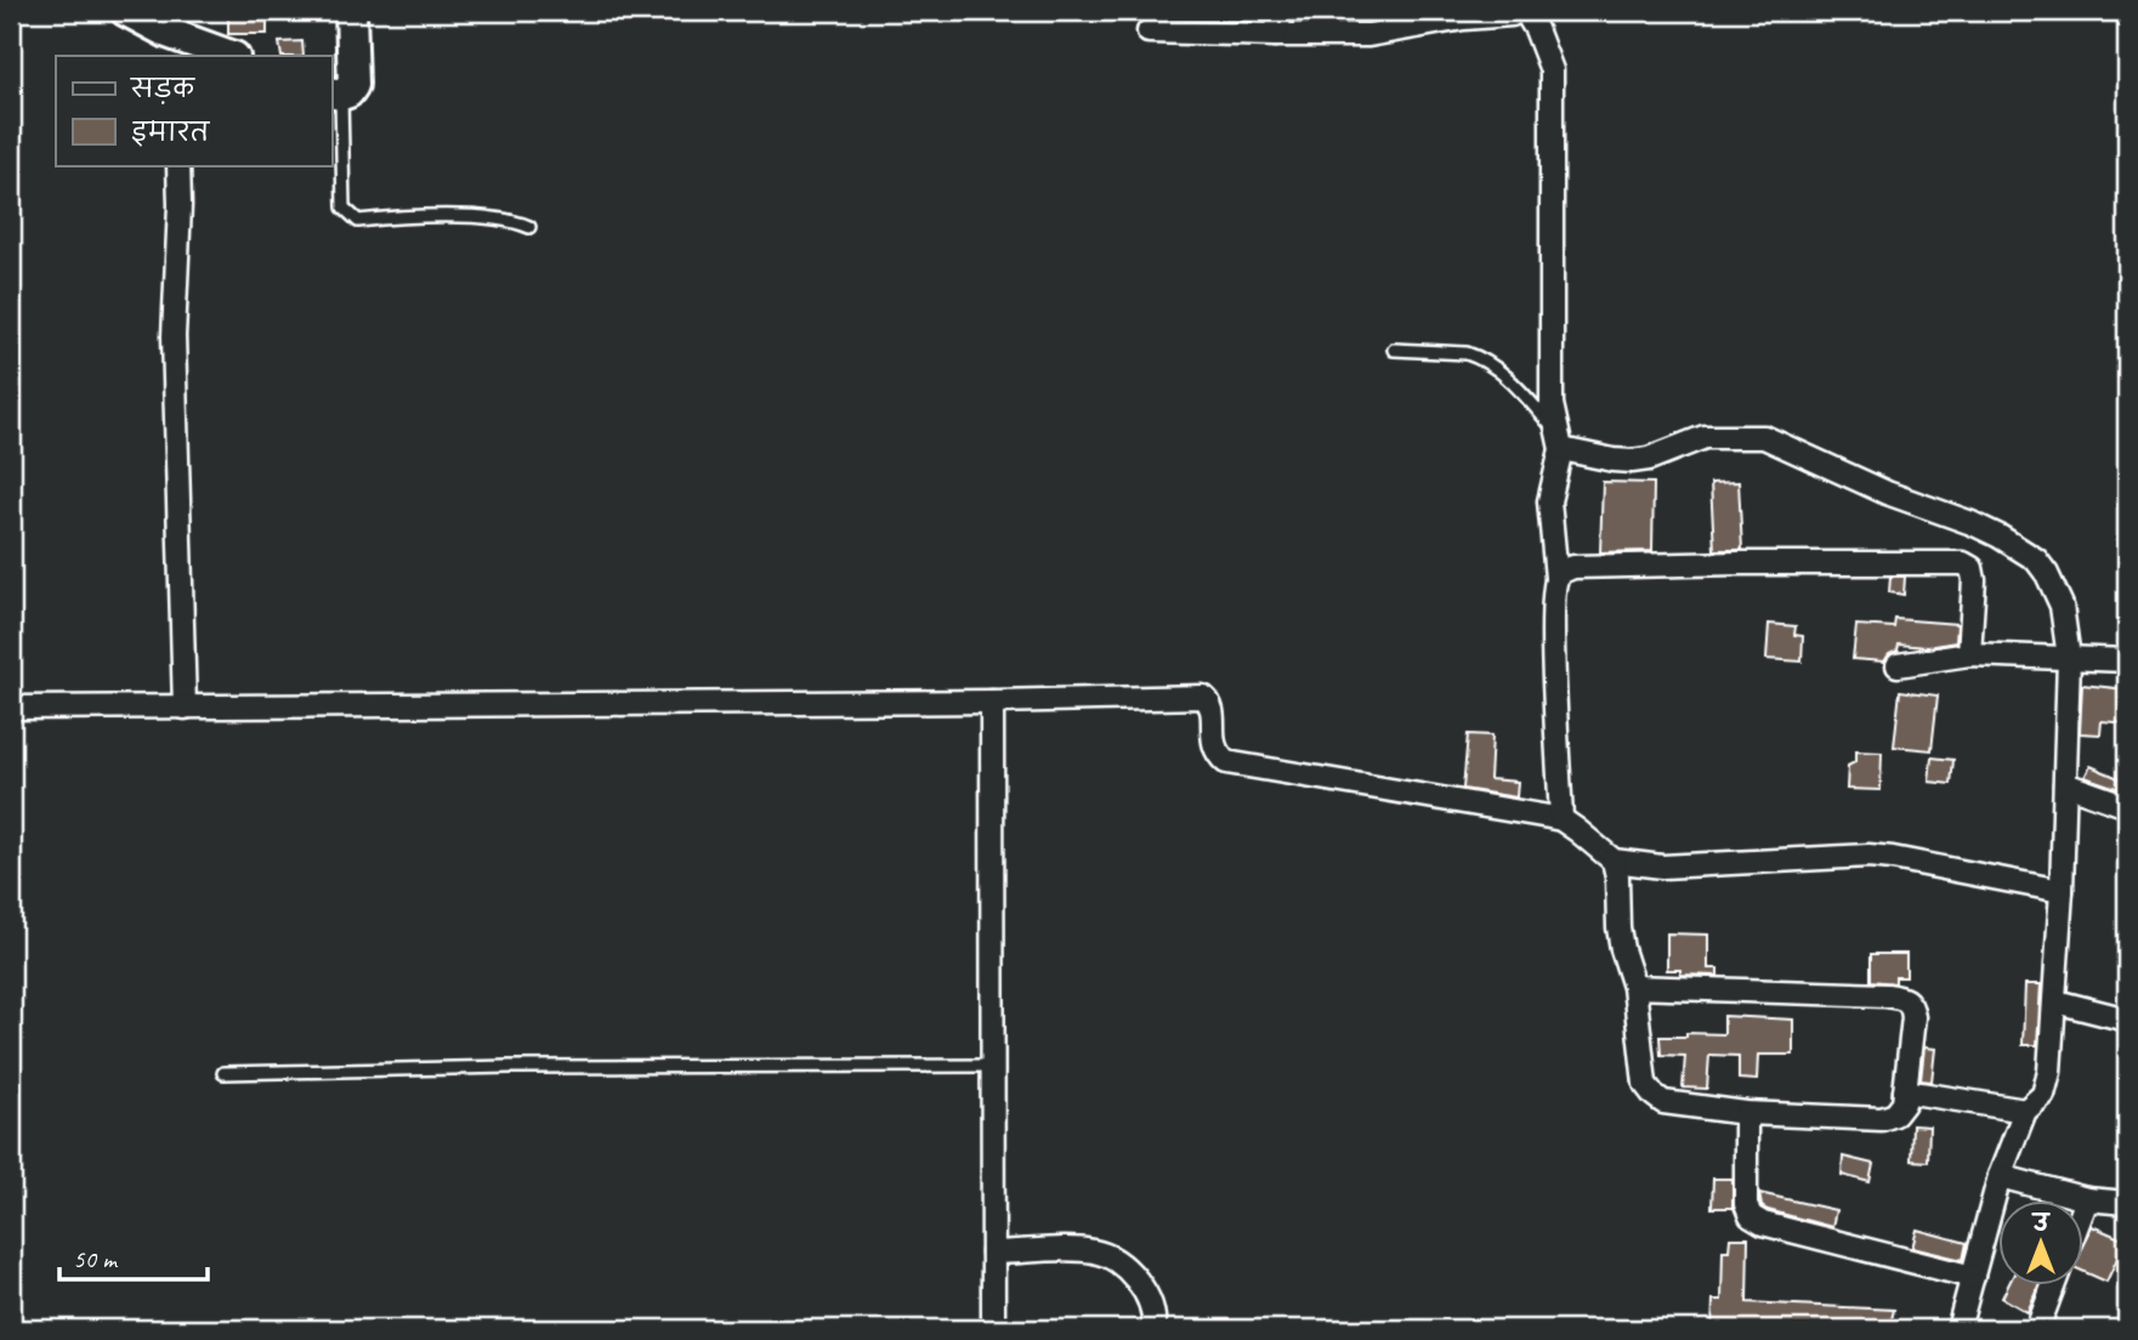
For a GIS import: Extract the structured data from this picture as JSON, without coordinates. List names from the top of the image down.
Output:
{
  "legend": ["सड़क", "इमारत"],
  "scale_bar": "50 m",
  "north": "top"
}
